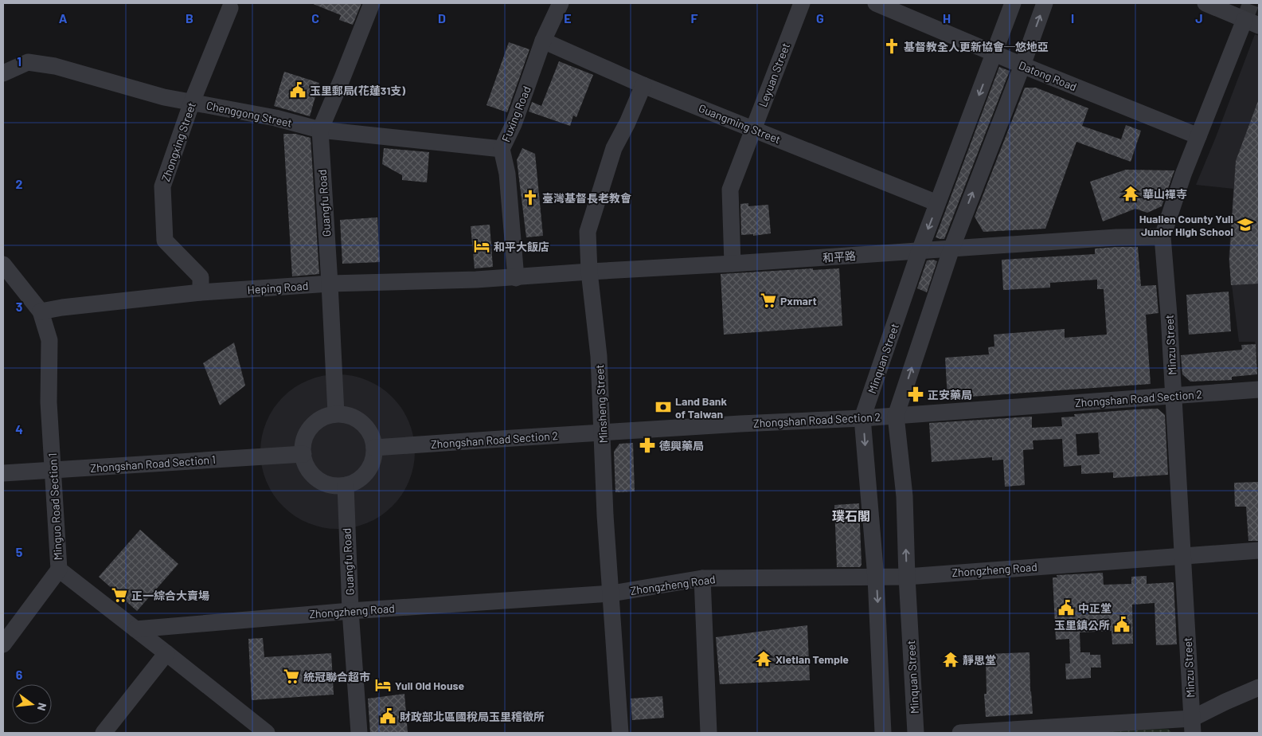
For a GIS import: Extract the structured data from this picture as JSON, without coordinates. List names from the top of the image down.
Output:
{
  "streets": {
    "street": [
      "Leyuan Street",
      "Datong Road",
      "Chenggong Street",
      "Fuxing Road",
      "Guangming Street",
      "Zhongxing Street",
      "Guangfu Road",
      "和平路",
      "Heping Road",
      "Minzu Street",
      "Minquan Street",
      "Zhongshan Road Section 2",
      "Minsheng Street",
      "Zhongshan Road Section 1",
      "Minguo Road Section 1",
      "Zhongzheng Road"
    ]
  },
  "crossings": [
    ["Leyuan Street", "Guangming Street"],
    ["Leyuan Street", "和平路"],
    ["Datong Road", "Minzu Street"],
    ["Datong Road", "Minquan Street"],
    ["Chenggong Street", "Fuxing Road"],
    ["Chenggong Street", "Zhongxing Street"],
    ["Chenggong Street", "Guangfu Road"],
    ["Fuxing Road", "Guangming Street"],
    ["Fuxing Road", "和平路"],
    ["Fuxing Road", "Heping Road"],
    ["Guangming Street", "Minquan Street"],
    ["Guangming Street", "Minsheng Street"],
    ["Zhongxing Street", "Heping Road"],
    ["Guangfu Road", "Heping Road"],
    ["Guangfu Road", "Zhongshan Road Section 2"],
    ["Guangfu Road", "Zhongshan Road Section 1"],
    ["Guangfu Road", "Zhongzheng Road"],
    ["和平路", "Heping Road"],
    ["和平路", "Minzu Street"],
    ["和平路", "Minquan Street"],
    ["和平路", "Minsheng Street"],
    ["Heping Road", "Minguo Road Section 1"],
    ["Minzu Street", "Zhongshan Road Section 2"],
    ["Minzu Street", "Zhongzheng Road"],
    ["Minquan Street", "Zhongshan Road Section 2"],
    ["Minquan Street", "Zhongzheng Road"],
    ["Zhongshan Road Section 2", "Minsheng Street"],
    ["Zhongshan Road Section 2", "Zhongshan Road Section 1"],
    ["Minsheng Street", "Zhongzheng Road"],
    ["Zhongshan Road Section 1", "Minguo Road Section 1"],
    ["Minguo Road Section 1", "Zhongzheng Road"]
  ],
  "districts": ["璞石閣"],
  "places": {
    "church": ["基督教全人更新協會─悠地亞", "臺灣基督長老教會"],
    "public building": [
      "玉里郵局(花蓮31支)",
      "中正堂",
      "玉里鎮公所",
      "財政部北區國稅局玉里稽徵所"
    ],
    "temple": ["華山禪寺", "Xietian Temple", "靜思堂"],
    "school or university": ["Hualien County Yuli Junior High School"],
    "hotel": ["和平大飯店", "Yuli Old House"],
    "supermarket": ["Pxmart", "正一綜合大賣場", "統冠聯合超市"],
    "pharmacy": ["正安藥局", "德興藥局"],
    "bank": ["Land Bank of Taiwan"]
  },
  "north": "right",
  "grid": {
    "columns": [
      "A",
      "B",
      "C",
      "D",
      "E",
      "F",
      "G",
      "H",
      "I",
      "J"
    ],
    "rows": [
      "1",
      "2",
      "3",
      "4",
      "5",
      "6"
    ]
  }
}
